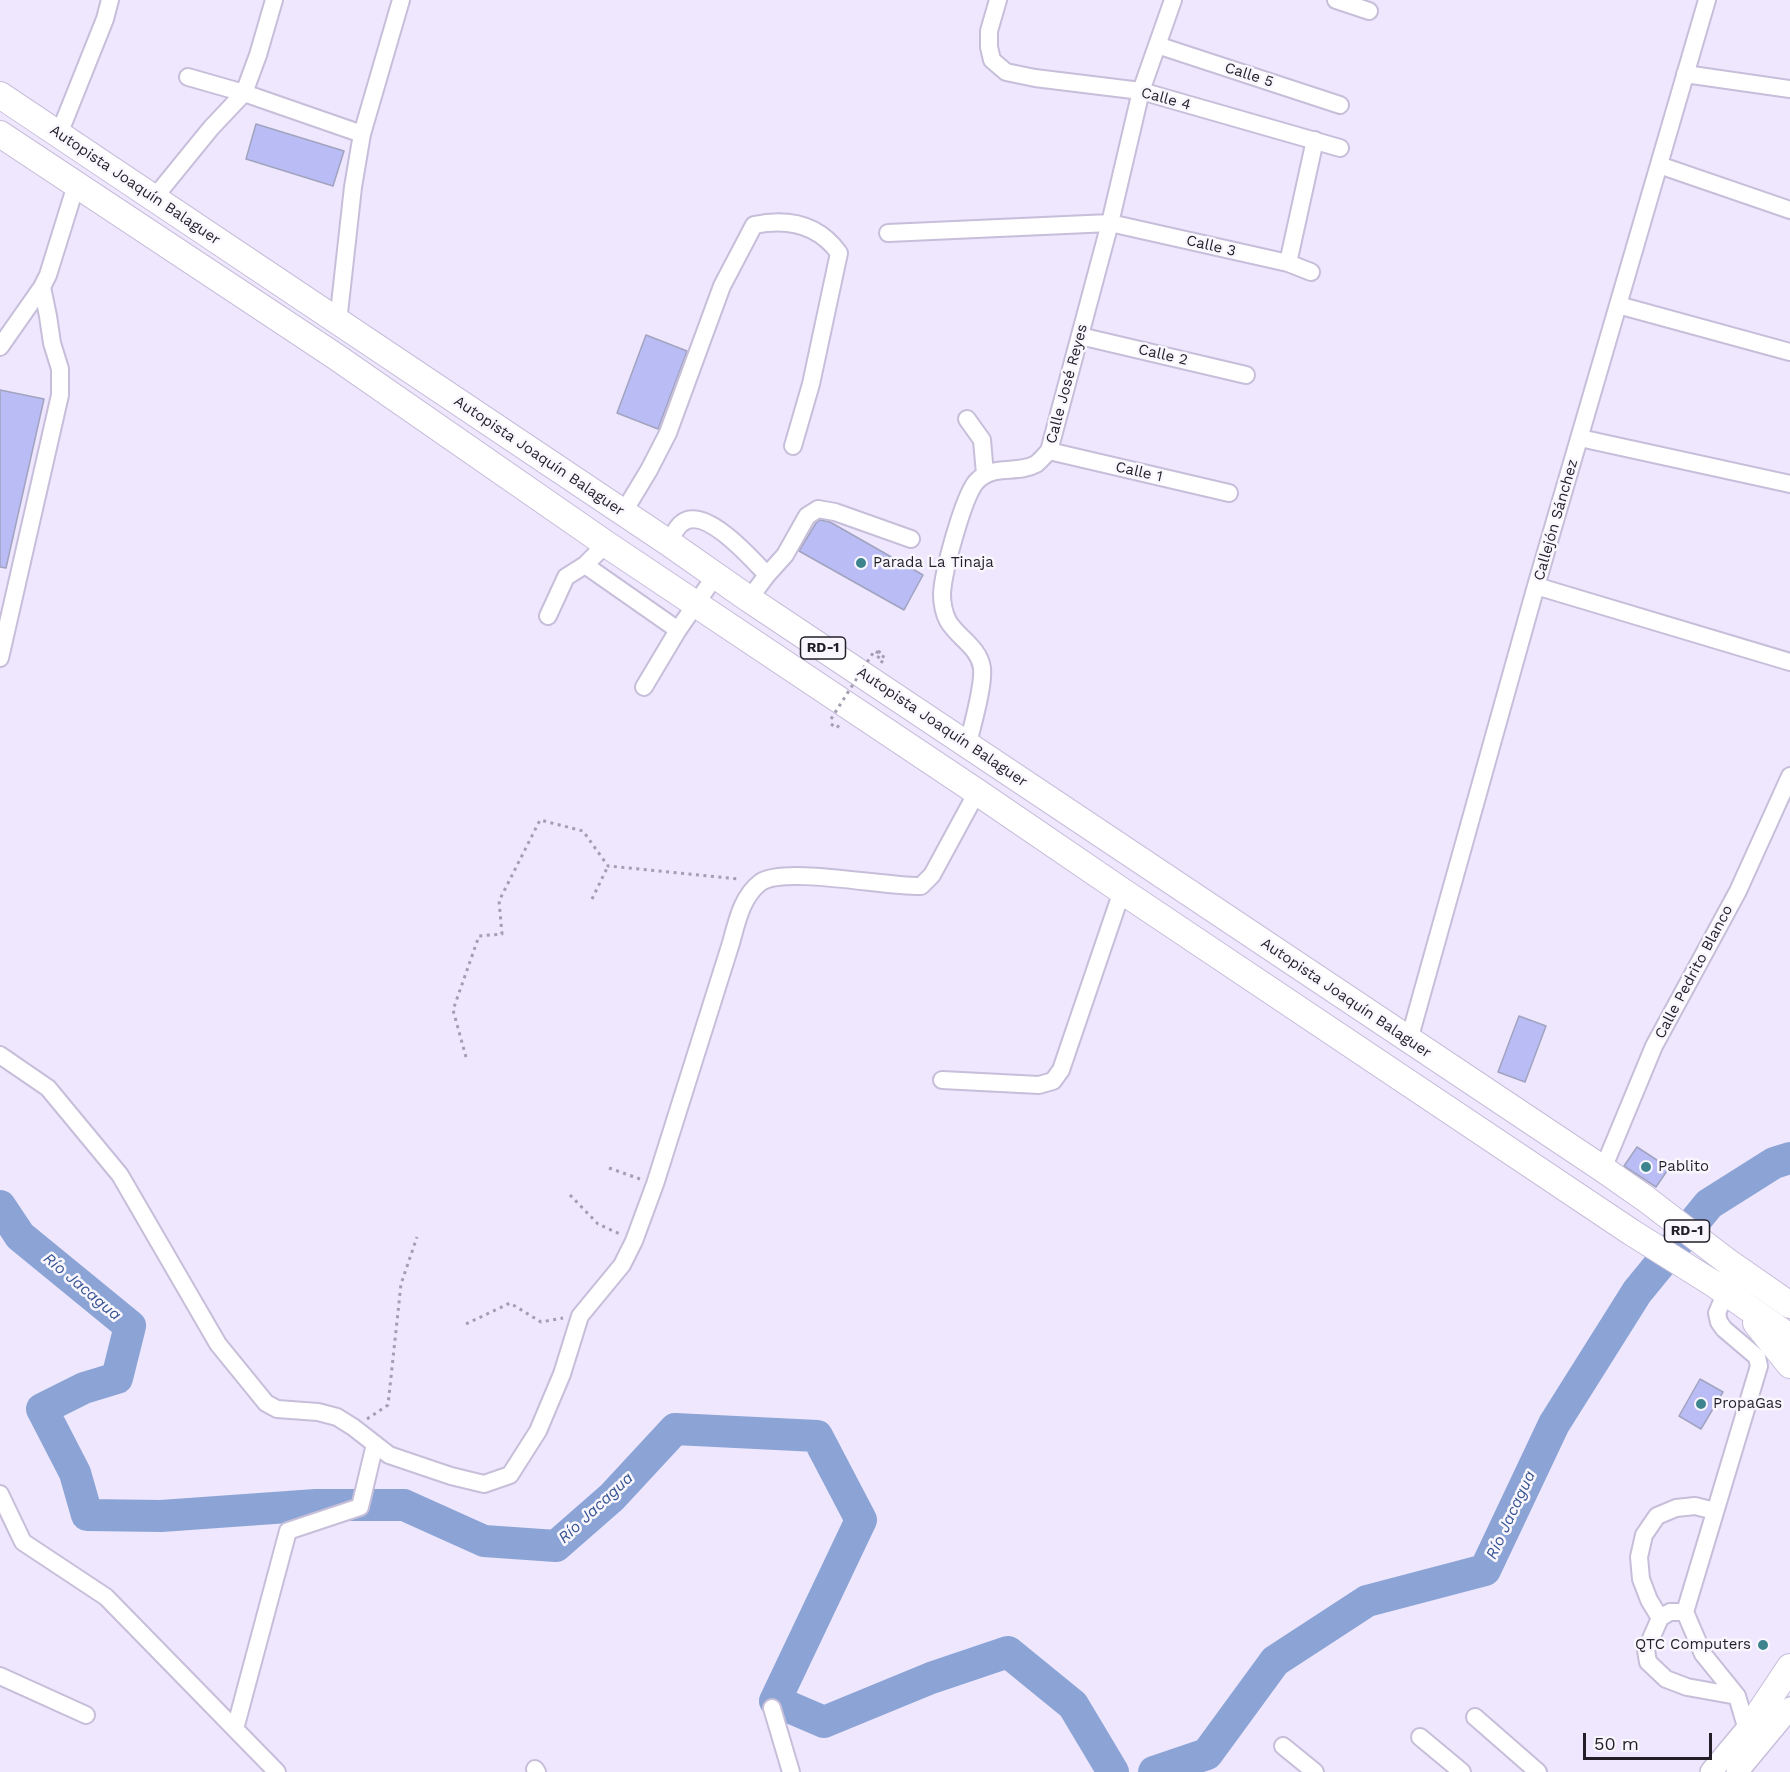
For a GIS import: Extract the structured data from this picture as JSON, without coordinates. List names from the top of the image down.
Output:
{
  "streets": {
    "highway": ["Autopista Joaquín Balaguer", "RD-1"],
    "street": [
      "Calle 5",
      "Calle 4",
      "Calle 3",
      "Calle 2",
      "Calle José Reyes",
      "Calle 1",
      "Callejón Sánchez",
      "Calle Pedrito Blanco"
    ]
  },
  "crossings": [
    ["Calle 5", "Calle José Reyes"],
    ["Calle 4", "Calle José Reyes"],
    ["Autopista Joaquín Balaguer", "Callejón Sánchez"],
    ["Autopista Joaquín Balaguer", "Calle Pedrito Blanco"],
    ["Calle 3", "Calle José Reyes"],
    ["Calle 2", "Calle José Reyes"],
    ["Calle José Reyes", "Calle 1"]
  ],
  "water": ["Río Jacagua"],
  "places": [
    "Parada La Tinaja",
    "Pablito",
    "PropaGas",
    "QTC Computers"
  ],
  "scale_bar": "50 m"
}
